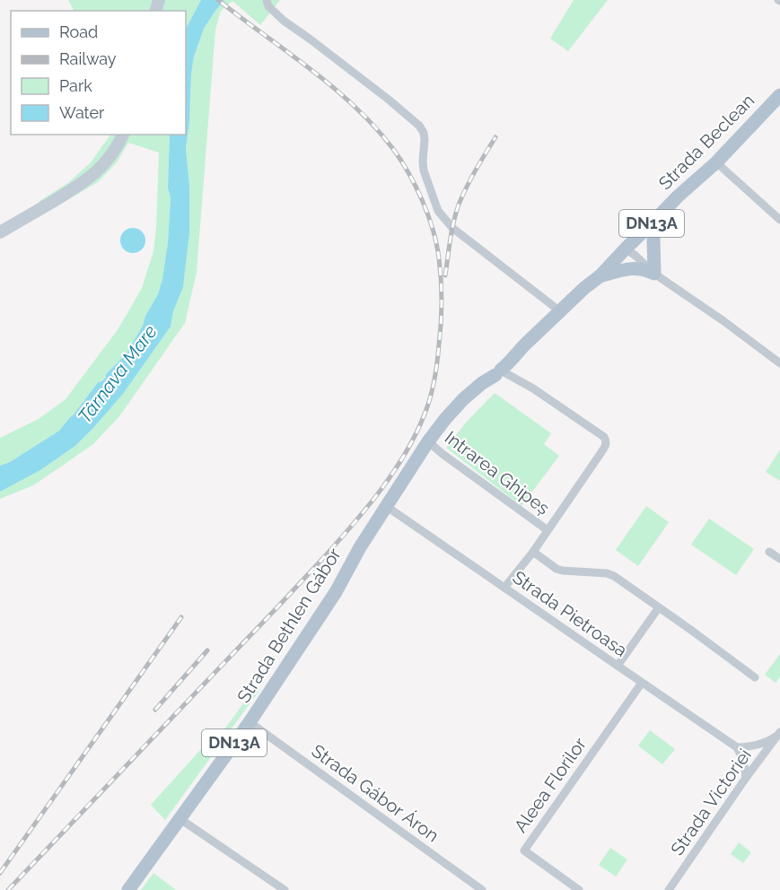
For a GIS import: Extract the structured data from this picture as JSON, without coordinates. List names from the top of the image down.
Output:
{
  "streets": {
    "main road": ["Strada Beclean", "DN13A", "Strada Bethlen Gábor"],
    "street": [
      "Intrarea Ghipeș",
      "Strada Pietroasa",
      "Aleea Florilor",
      "Strada Gábor Áron",
      "Strada Victoriei"
    ]
  },
  "crossings": [
    ["Strada Beclean", "Intrarea Ghipeș"],
    ["Strada Beclean", "Strada Bethlen Gábor"],
    ["Intrarea Ghipeș", "Strada Pietroasa"],
    ["Intrarea Ghipeș", "Strada Bethlen Gábor"],
    ["Strada Pietroasa", "Strada Bethlen Gábor"],
    ["Strada Pietroasa", "Aleea Florilor"],
    ["Strada Bethlen Gábor", "Strada Gábor Áron"]
  ],
  "water": ["Târnava Mare"],
  "legend": [
    "Road",
    "Railway",
    "Park",
    "Water"
  ]
}
